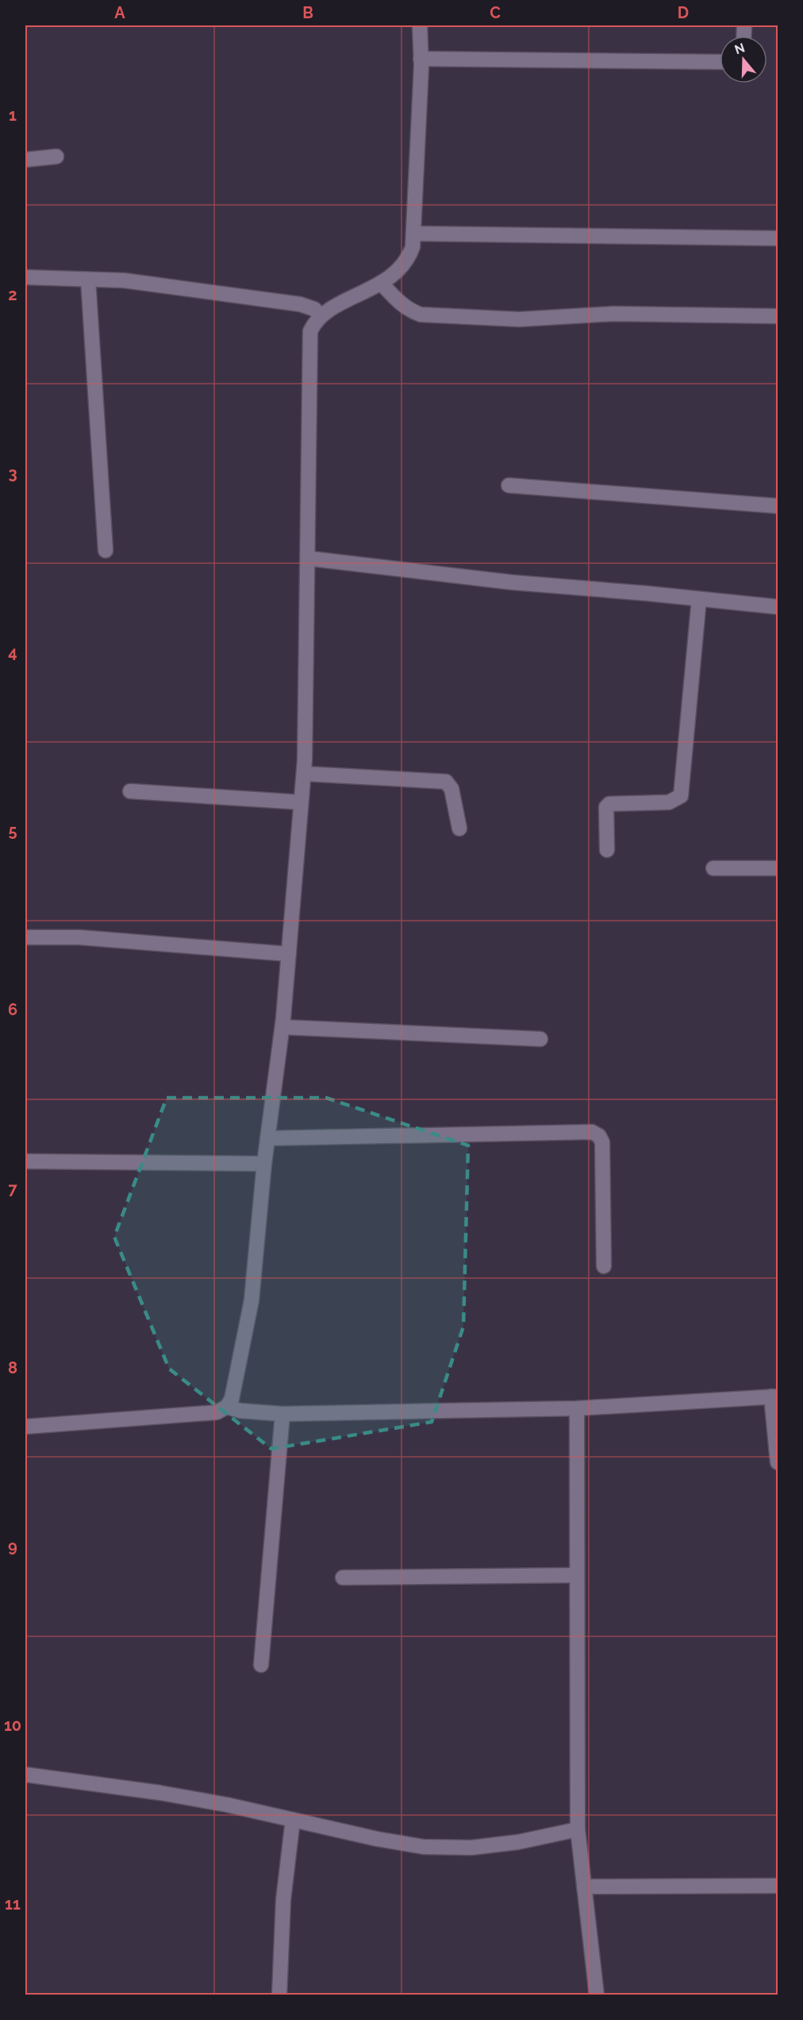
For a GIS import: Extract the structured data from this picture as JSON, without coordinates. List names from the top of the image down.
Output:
{
  "north": "top",
  "grid": {
    "columns": [
      "A",
      "B",
      "C",
      "D"
    ],
    "rows": [
      "1",
      "2",
      "3",
      "4",
      "5",
      "6",
      "7",
      "8",
      "9",
      "10",
      "11"
    ]
  }
}
